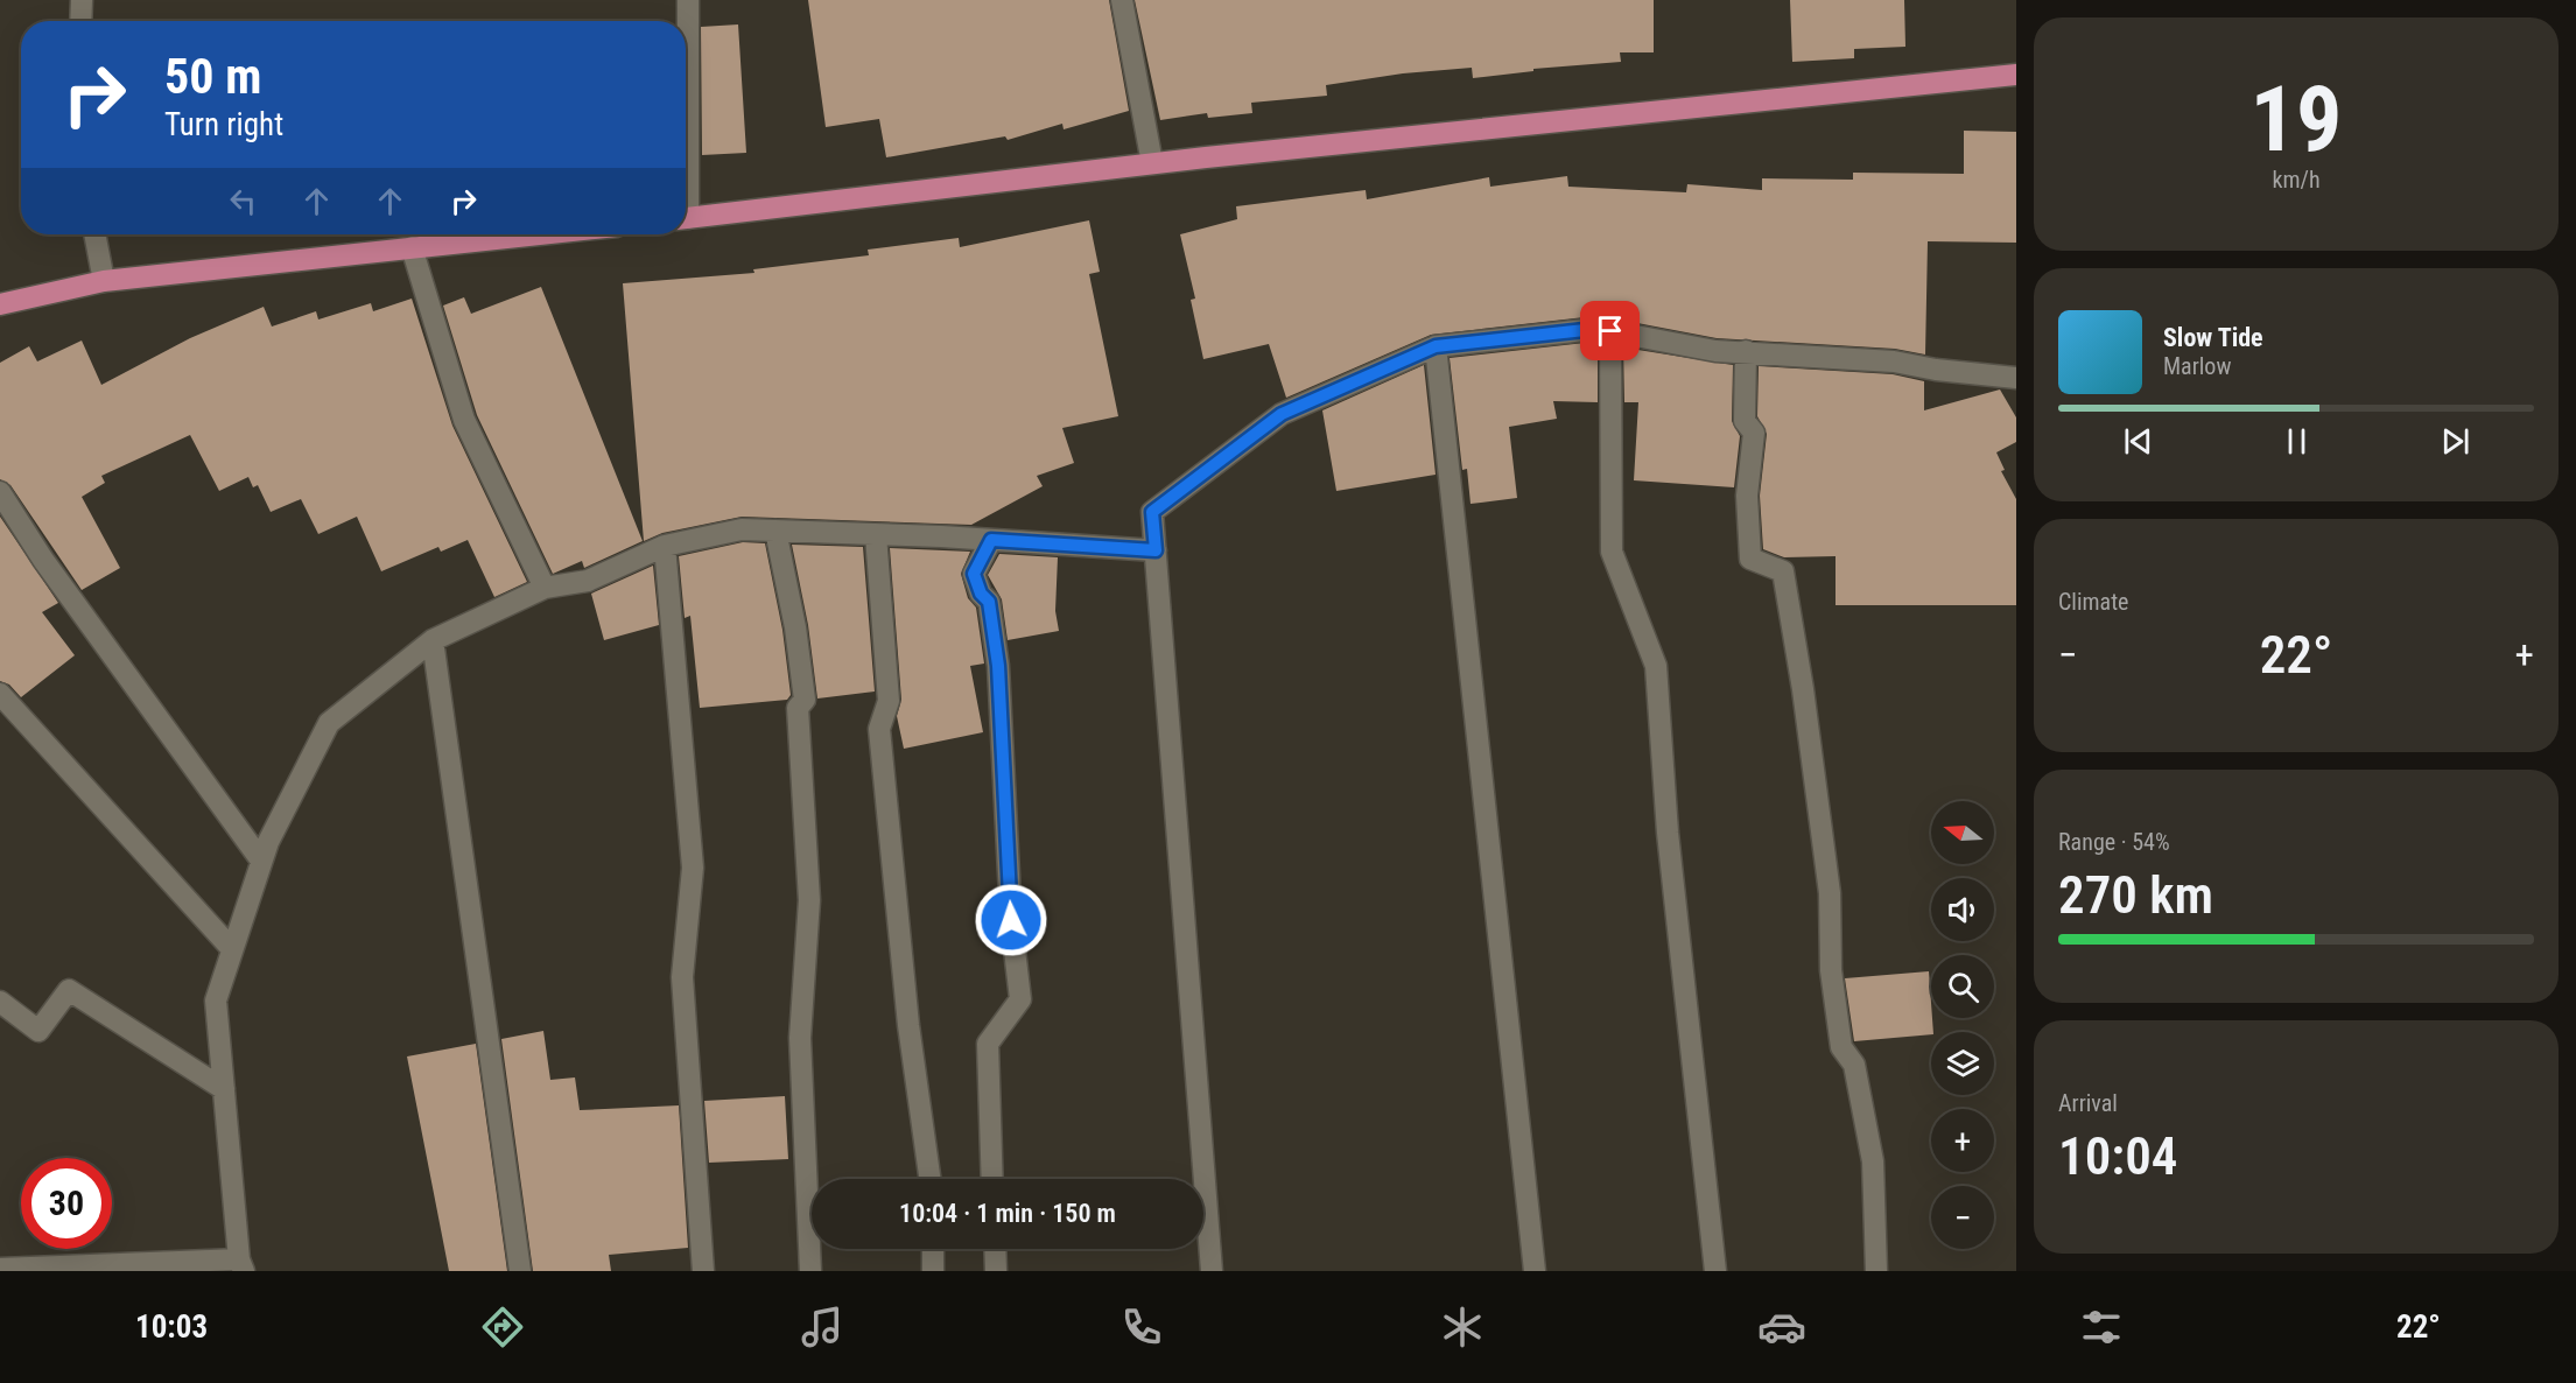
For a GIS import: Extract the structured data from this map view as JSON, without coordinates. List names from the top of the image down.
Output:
{
  "north": "left",
  "page": {
    "tile": [
      ["19", "km/h"],
      "Climate",
      ["Range · 54%", "270 km"],
      ["Arrival", "10:04"]
    ],
    "turn": ["50 m", "Turn right"],
    "song": ["Slow Tide", "Marlow"],
    "heat": ["−", "22°", "+"],
    "map_buttons": ["+", "−"],
    "limit": "30",
    "trip": "10:04 · 1 min · 150 m",
    "tabs": ["10:03", "22°"]
  }
}
